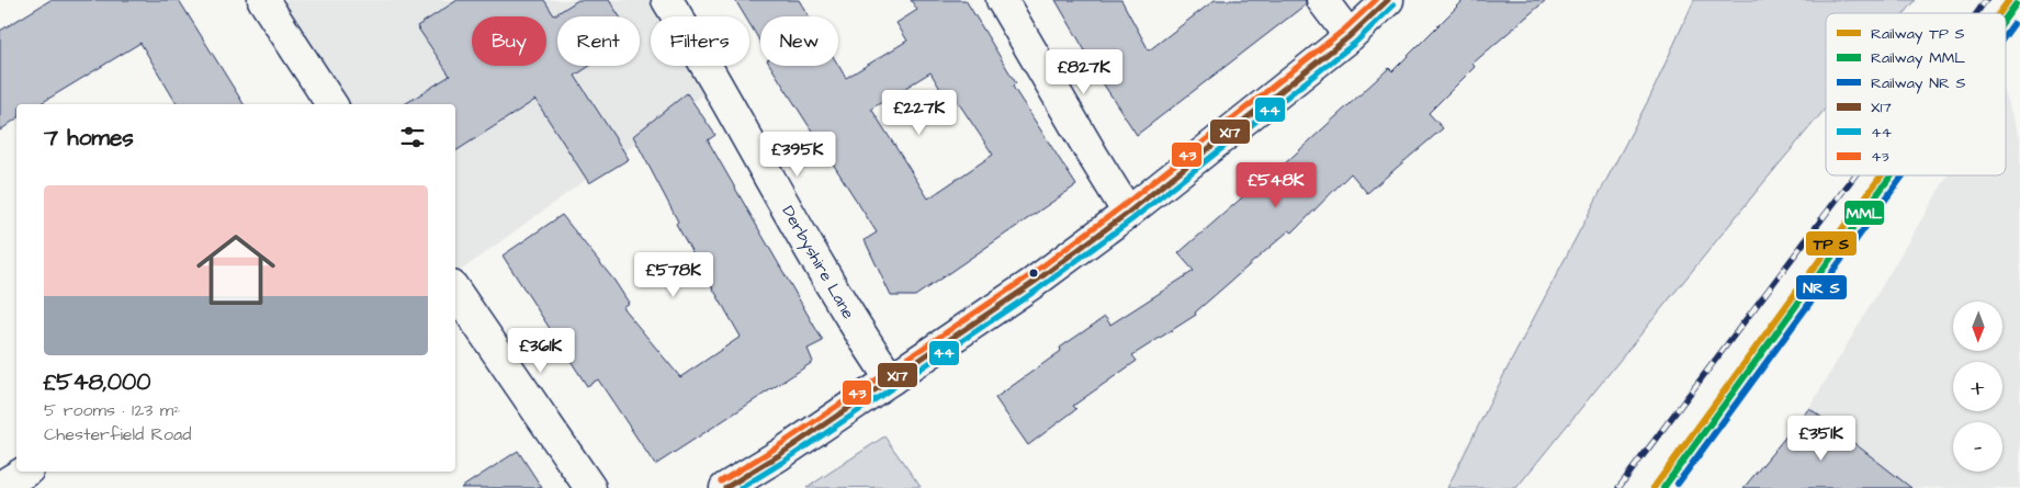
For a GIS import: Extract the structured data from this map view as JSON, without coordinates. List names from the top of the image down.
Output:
{
  "streets": {
    "main road": ["Derbyshire Lane"]
  },
  "lines": [
    "transit line X17",
    "transit line 43",
    "rail line MML",
    "transit line 44"
  ],
  "legend": [
    "Railway TP S",
    "Railway MML",
    "Railway NR S",
    "X17",
    "44",
    "43"
  ],
  "north": "bottom",
  "page": {
    "chip": [
      "Buy",
      "Rent",
      "Filters",
      "New"
    ],
    "price": [
      "£827K",
      "£227K",
      "£395K",
      "£548K",
      "£578K",
      "£361K",
      "£351K"
    ],
    "heading": "7 homes",
    "list": [
      {
        "name": "£548,000",
        "note": "5 rooms · 123 m² · Chesterfield Road"
      }
    ],
    "map_buttons": ["+", "−"]
  }
}
